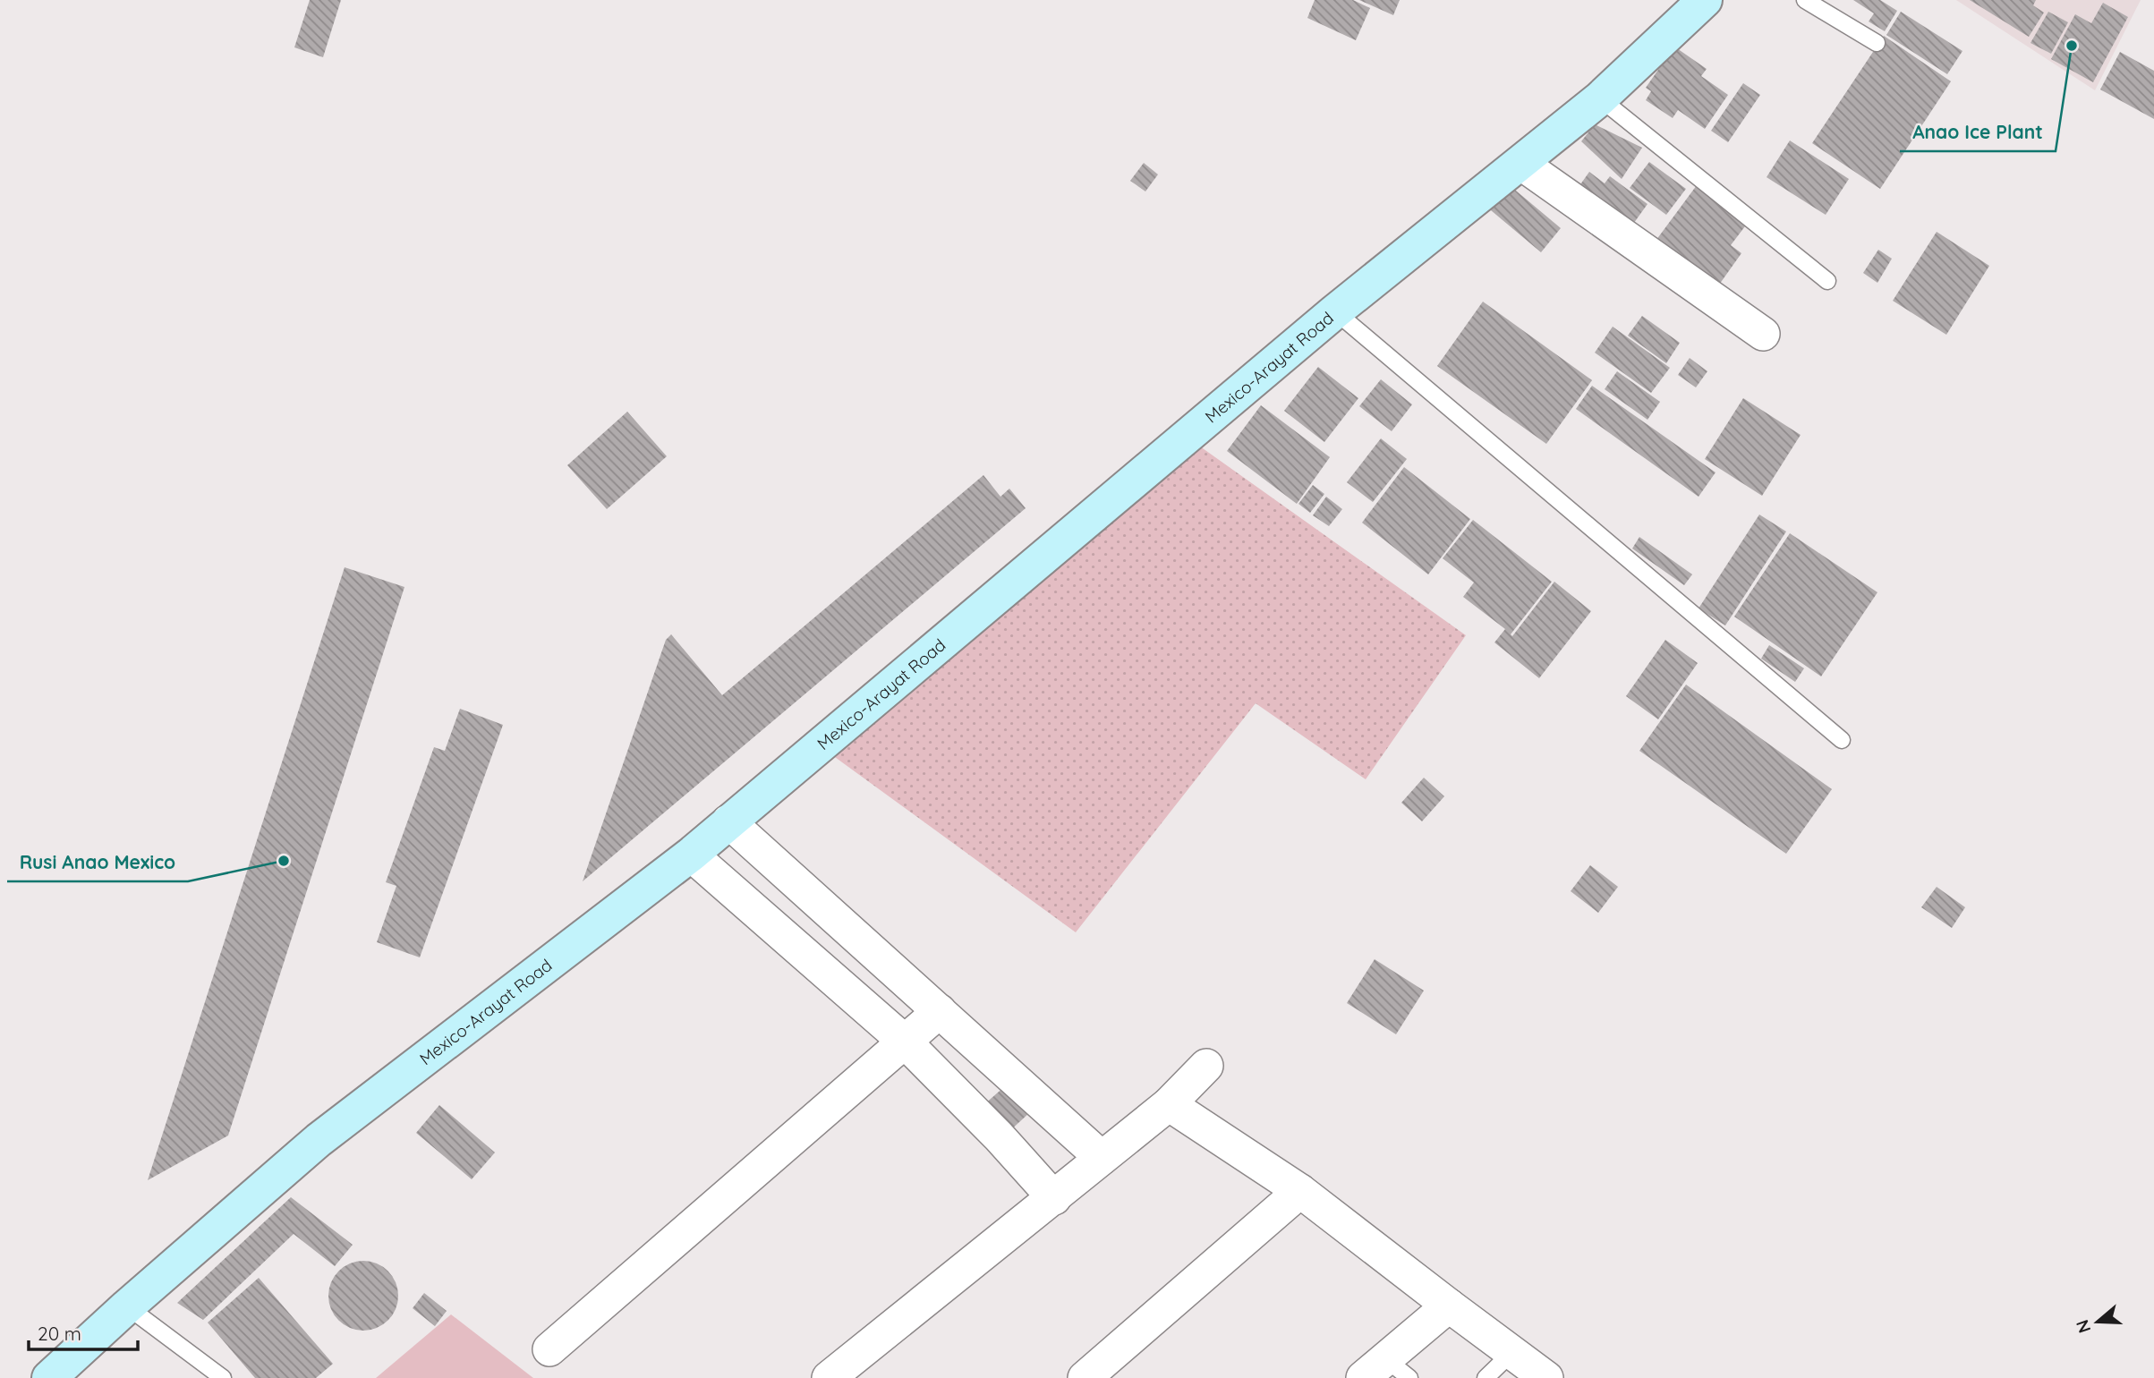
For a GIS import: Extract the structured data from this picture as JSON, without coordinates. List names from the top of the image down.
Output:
{
  "streets": {
    "main road": ["Mexico-Arayat Road"]
  },
  "places": ["Anao Ice Plant", "Rusi Anao Mexico"],
  "scale_bar": "20 m",
  "north": "left"
}
